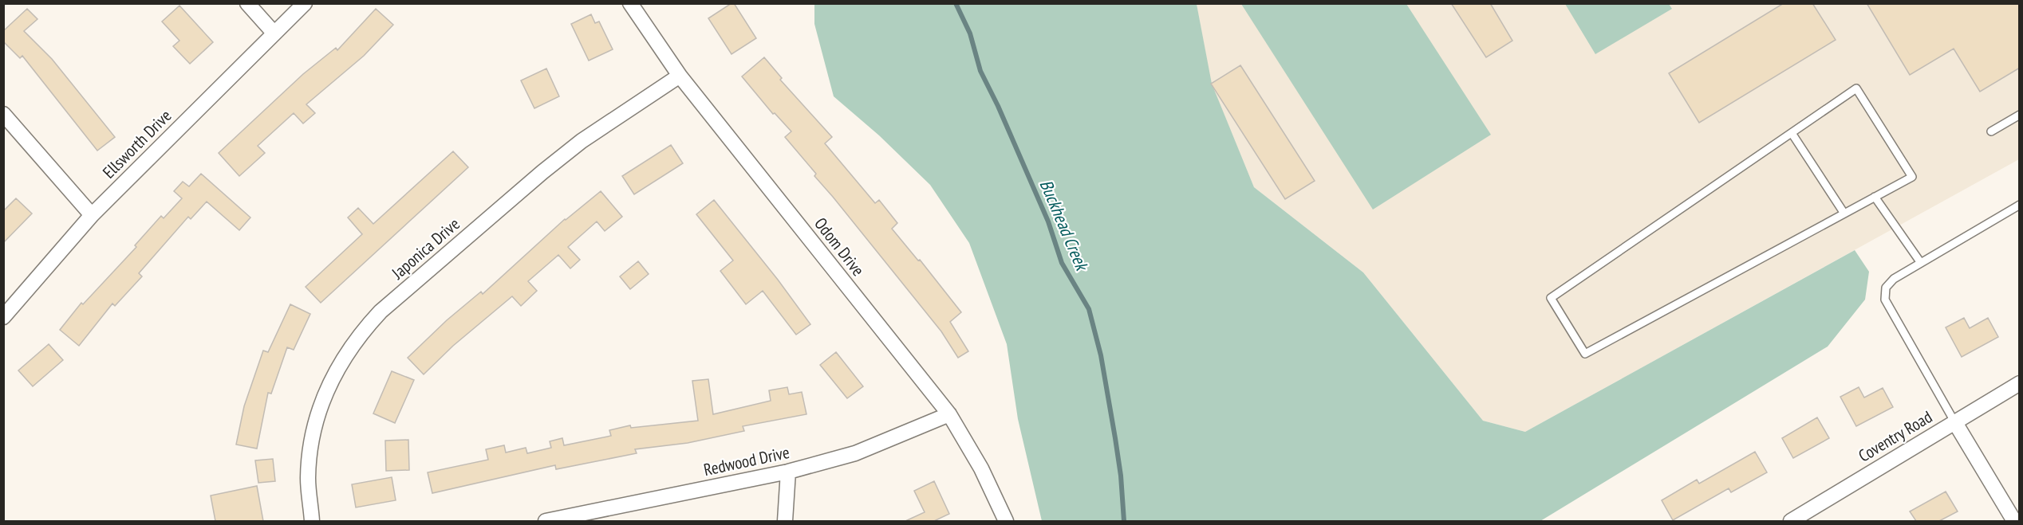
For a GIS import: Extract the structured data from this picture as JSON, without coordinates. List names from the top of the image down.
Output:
{
  "streets": {
    "street": [
      "Ellsworth Drive",
      "Odom Drive",
      "Japonica Drive",
      "Coventry Road",
      "Redwood Drive"
    ]
  },
  "crossings": [
    ["Odom Drive", "Japonica Drive"],
    ["Odom Drive", "Redwood Drive"]
  ],
  "water": ["Buckhead Creek"]
}
